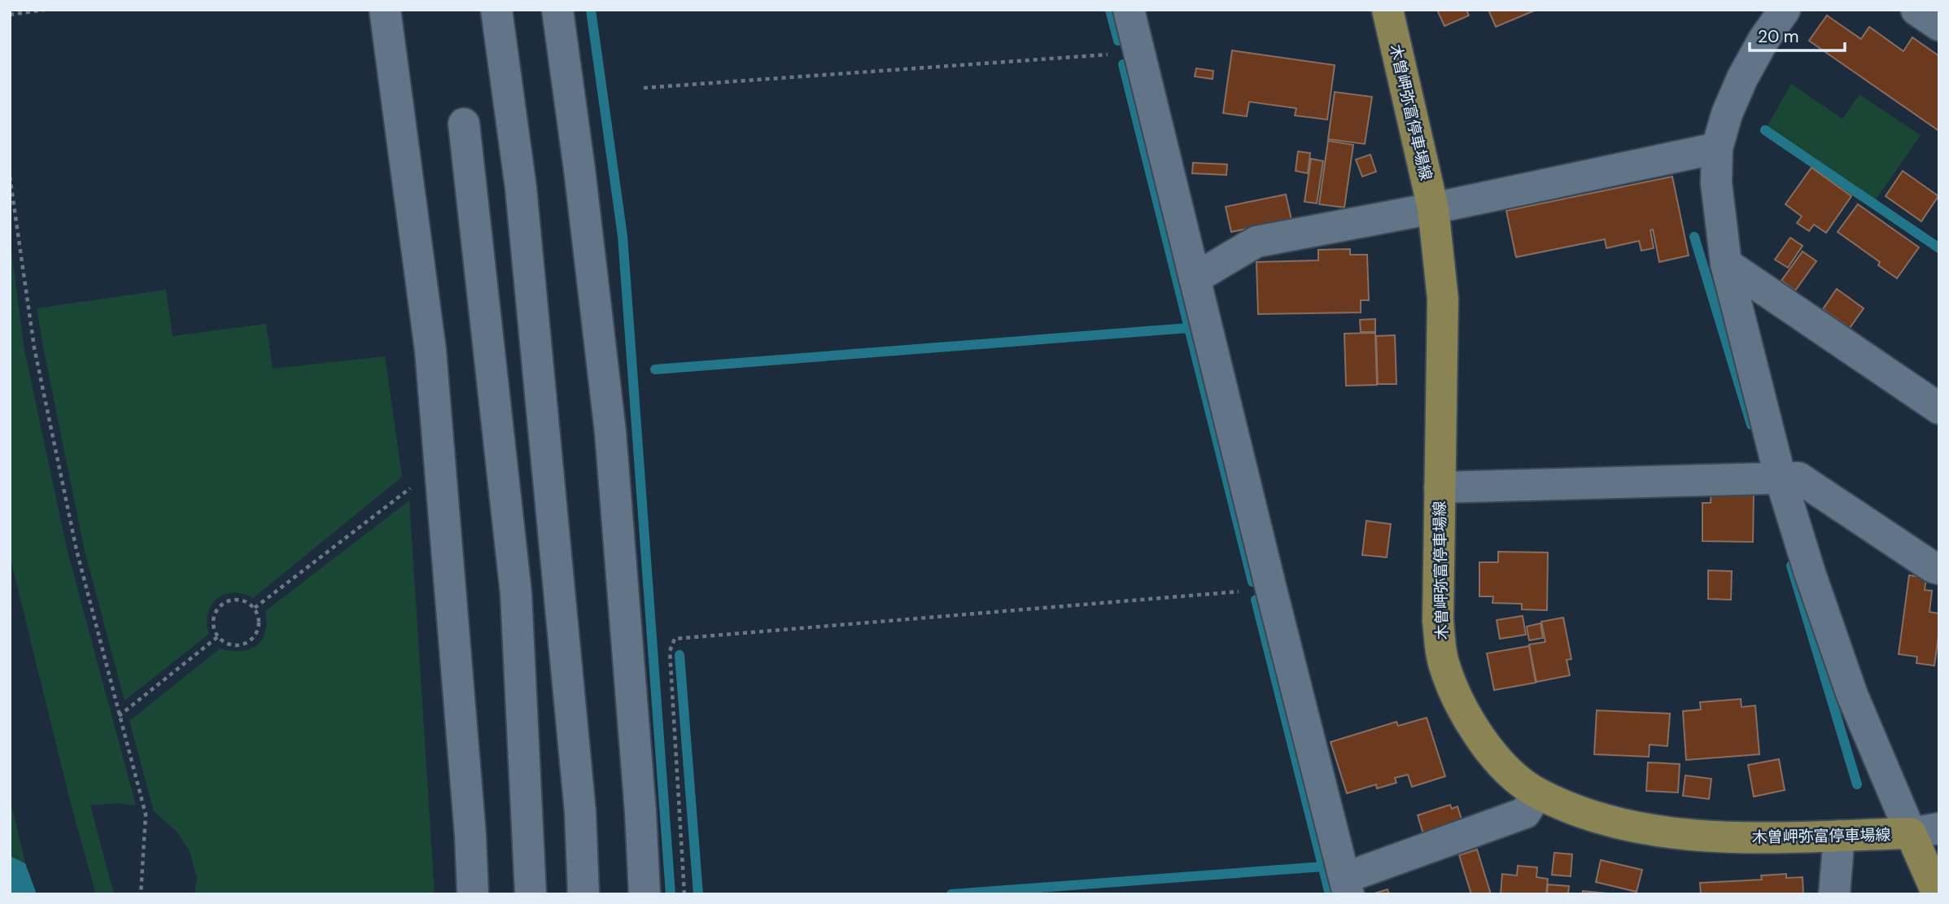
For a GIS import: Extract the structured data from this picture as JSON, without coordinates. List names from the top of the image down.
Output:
{
  "streets": {
    "main road": ["木曽岬弥富停車場線"]
  },
  "scale_bar": "20 m"
}
